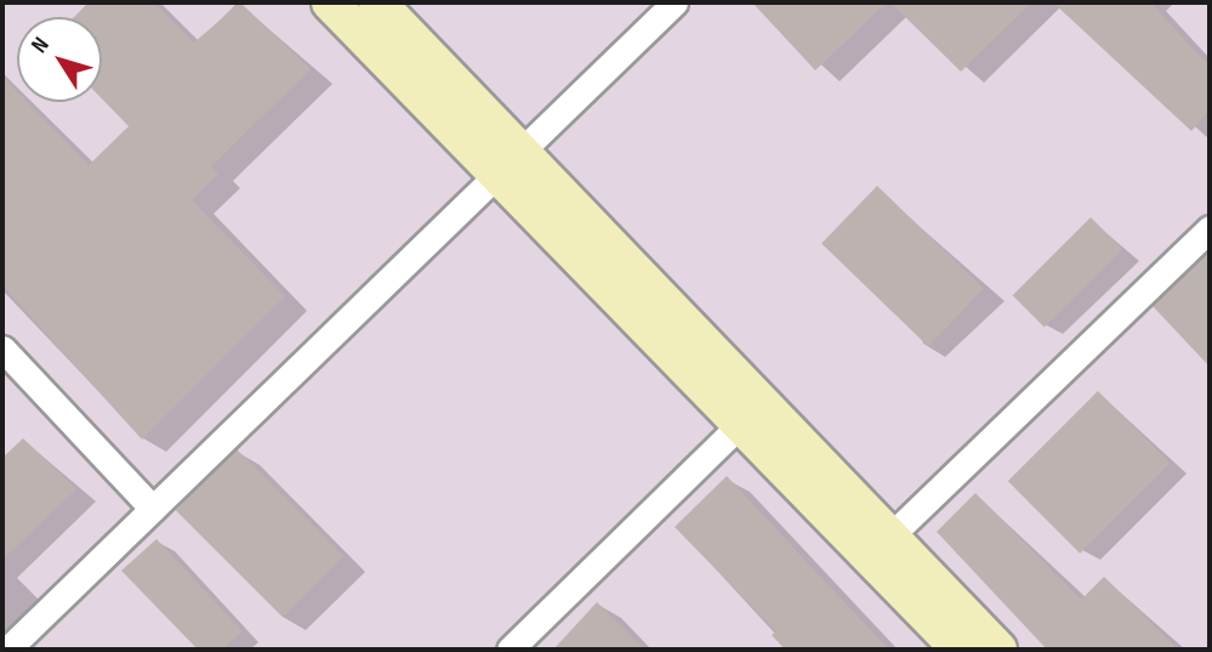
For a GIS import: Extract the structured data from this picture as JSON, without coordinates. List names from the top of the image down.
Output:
{
  "north": "top left"
}
